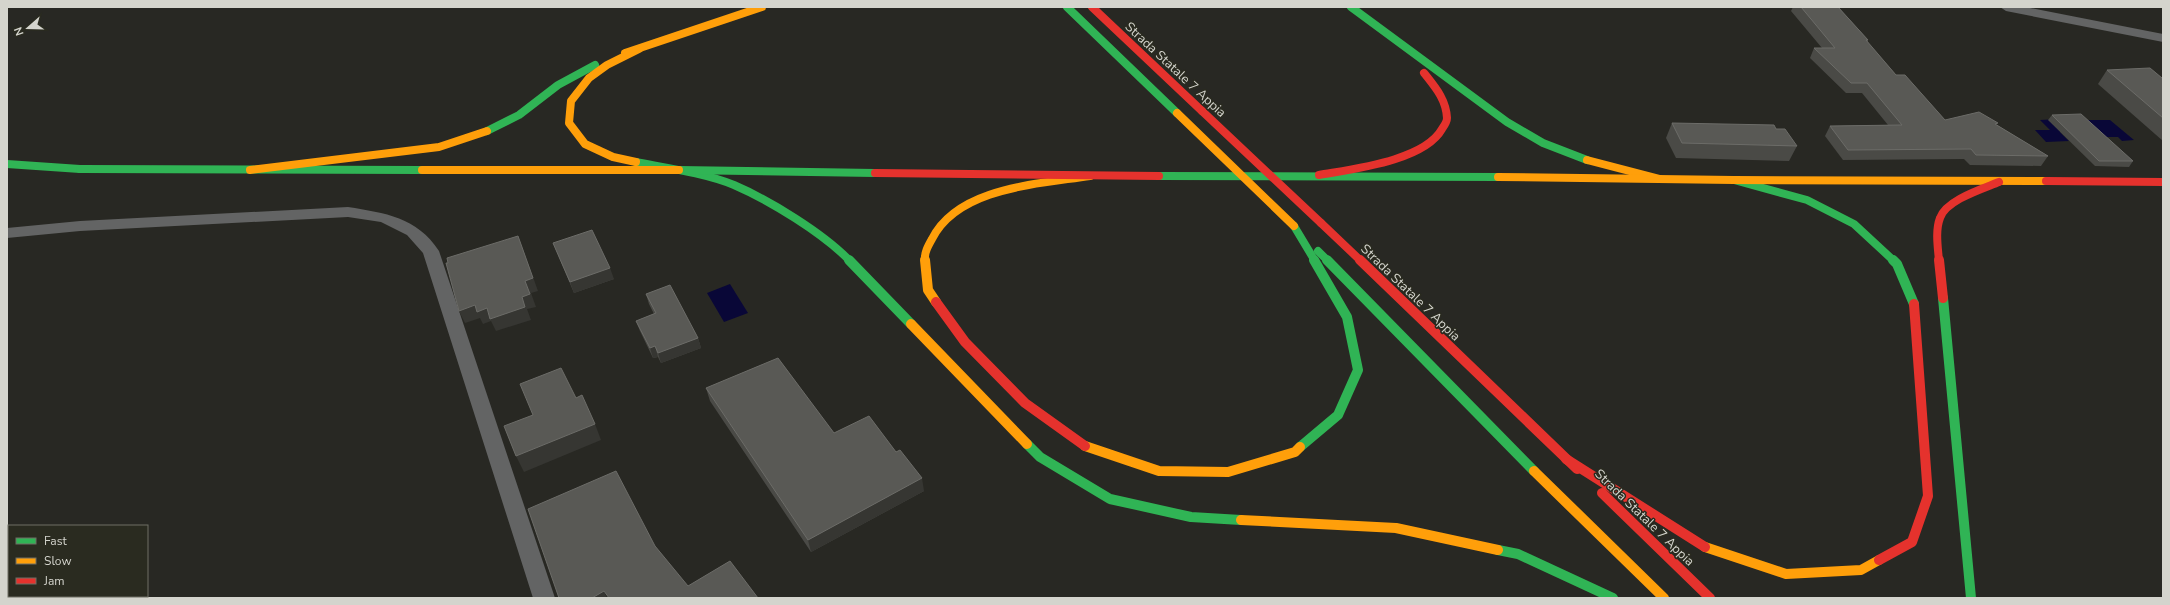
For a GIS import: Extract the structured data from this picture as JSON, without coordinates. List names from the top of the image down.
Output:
{
  "streets": {
    "main road": ["Strada Statale 7 Appia"]
  },
  "legend": ["Fast", "Slow", "Jam"],
  "north": "left"
}
